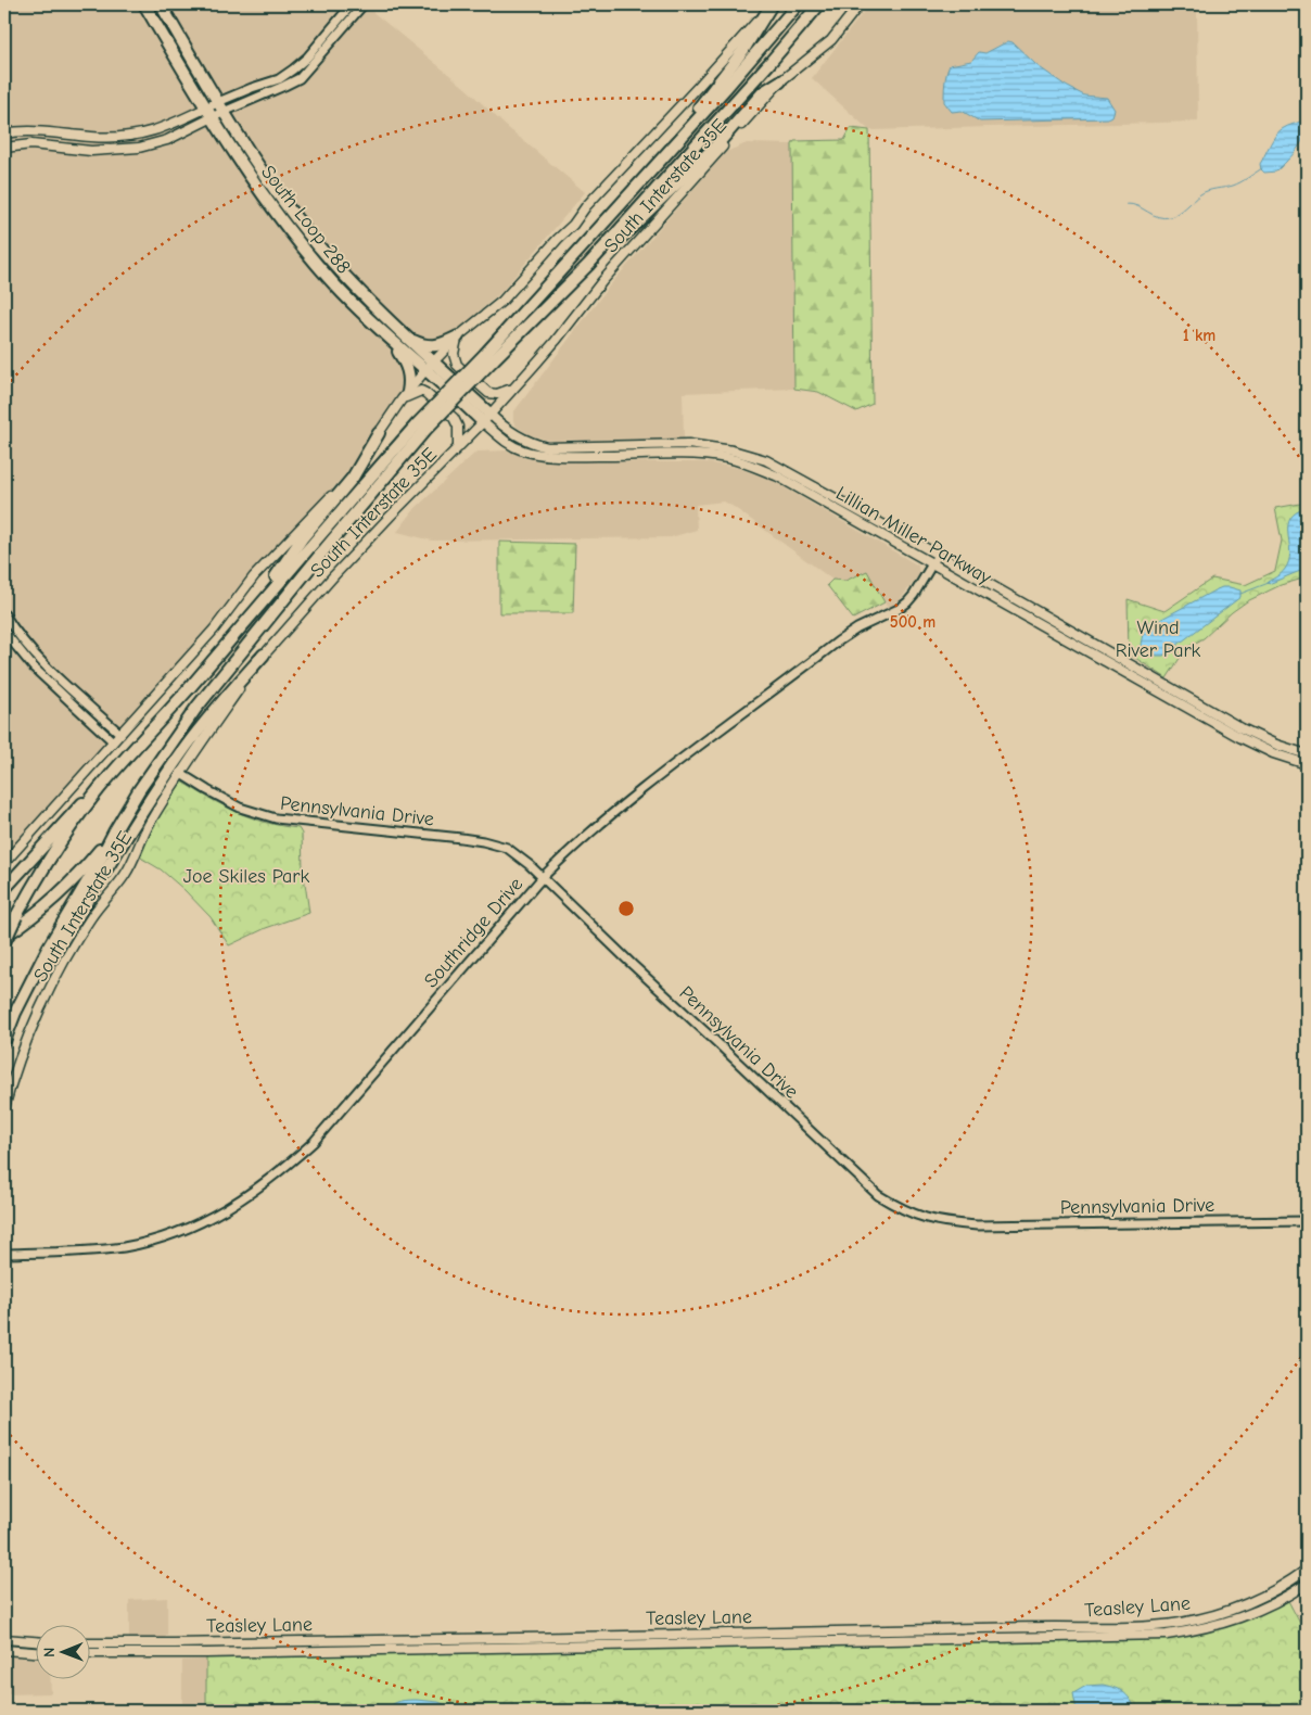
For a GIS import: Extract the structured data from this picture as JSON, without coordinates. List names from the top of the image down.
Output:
{
  "streets": {
    "highway": ["South Loop 288"],
    "main road": ["South Interstate 35E", "Lillian Miller Parkway", "Teasley Lane"],
    "street": ["Pennsylvania Drive", "Southridge Drive"]
  },
  "crossings": [
    ["South Interstate 35E", "South Loop 288"],
    ["South Interstate 35E", "Lillian Miller Parkway"],
    ["South Interstate 35E", "Pennsylvania Drive"],
    ["South Loop 288", "Lillian Miller Parkway"],
    ["Lillian Miller Parkway", "Southridge Drive"],
    ["Pennsylvania Drive", "Southridge Drive"]
  ],
  "parks": ["Wind River Park", "Joe Skiles Park"],
  "north": "left",
  "rings": ["1 km", "500 m"]
}
